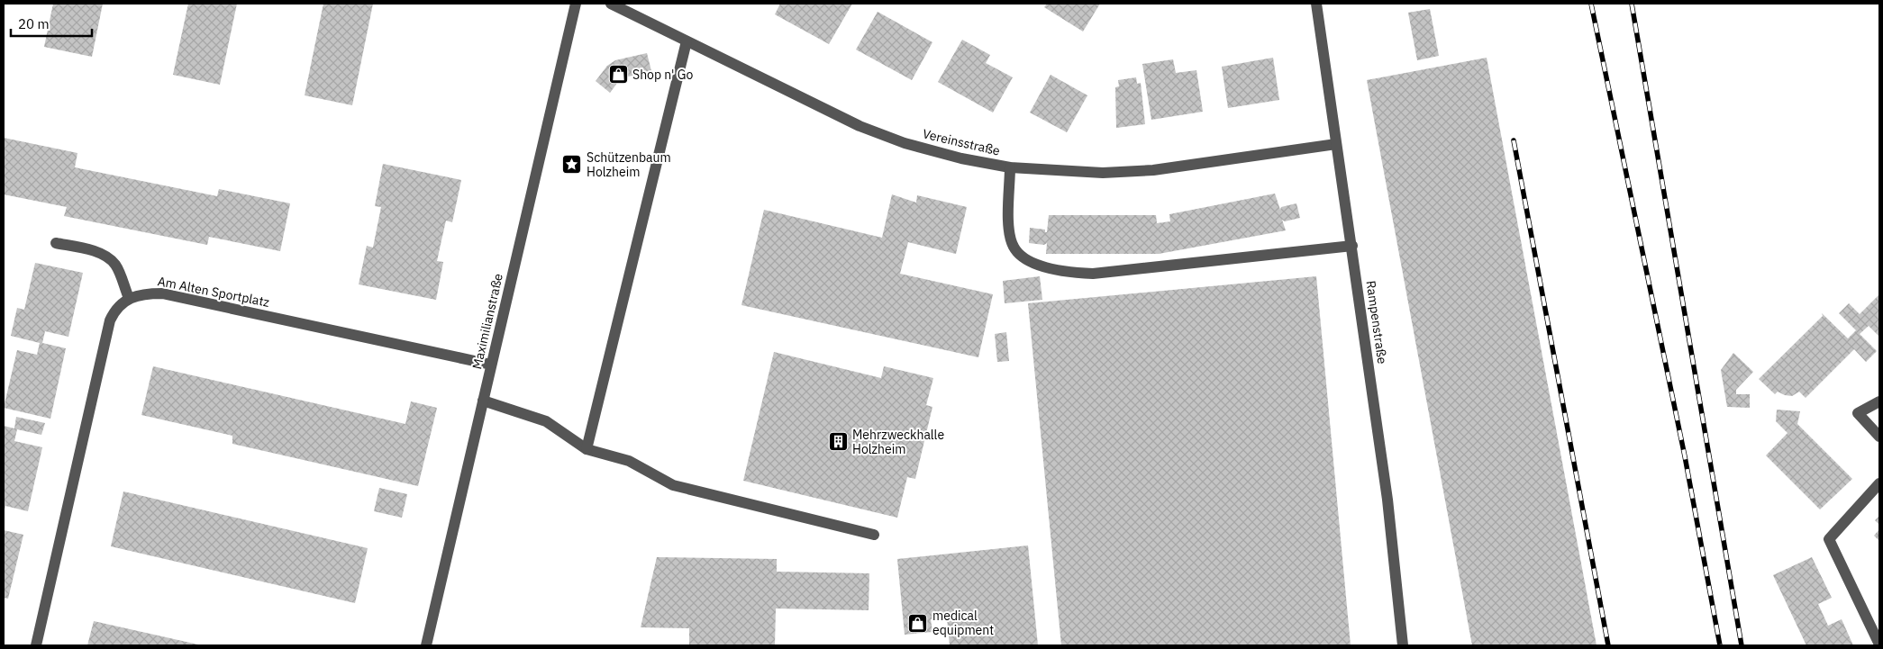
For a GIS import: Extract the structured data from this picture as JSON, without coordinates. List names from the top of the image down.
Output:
{
  "streets": {
    "street": [
      "Vereinsstraße",
      "Am Alten Sportplatz",
      "Maximilianstraße",
      "Rampenstraße"
    ]
  },
  "crossings": [
    ["Vereinsstraße", "Rampenstraße"],
    ["Am Alten Sportplatz", "Maximilianstraße"]
  ],
  "places": {
    "shop": ["Shop n' Go", "medical equipment"],
    "place": ["Schützenbaum Holzheim"],
    "building": ["Mehrzweckhalle Holzheim"]
  },
  "scale_bar": "20 m"
}
